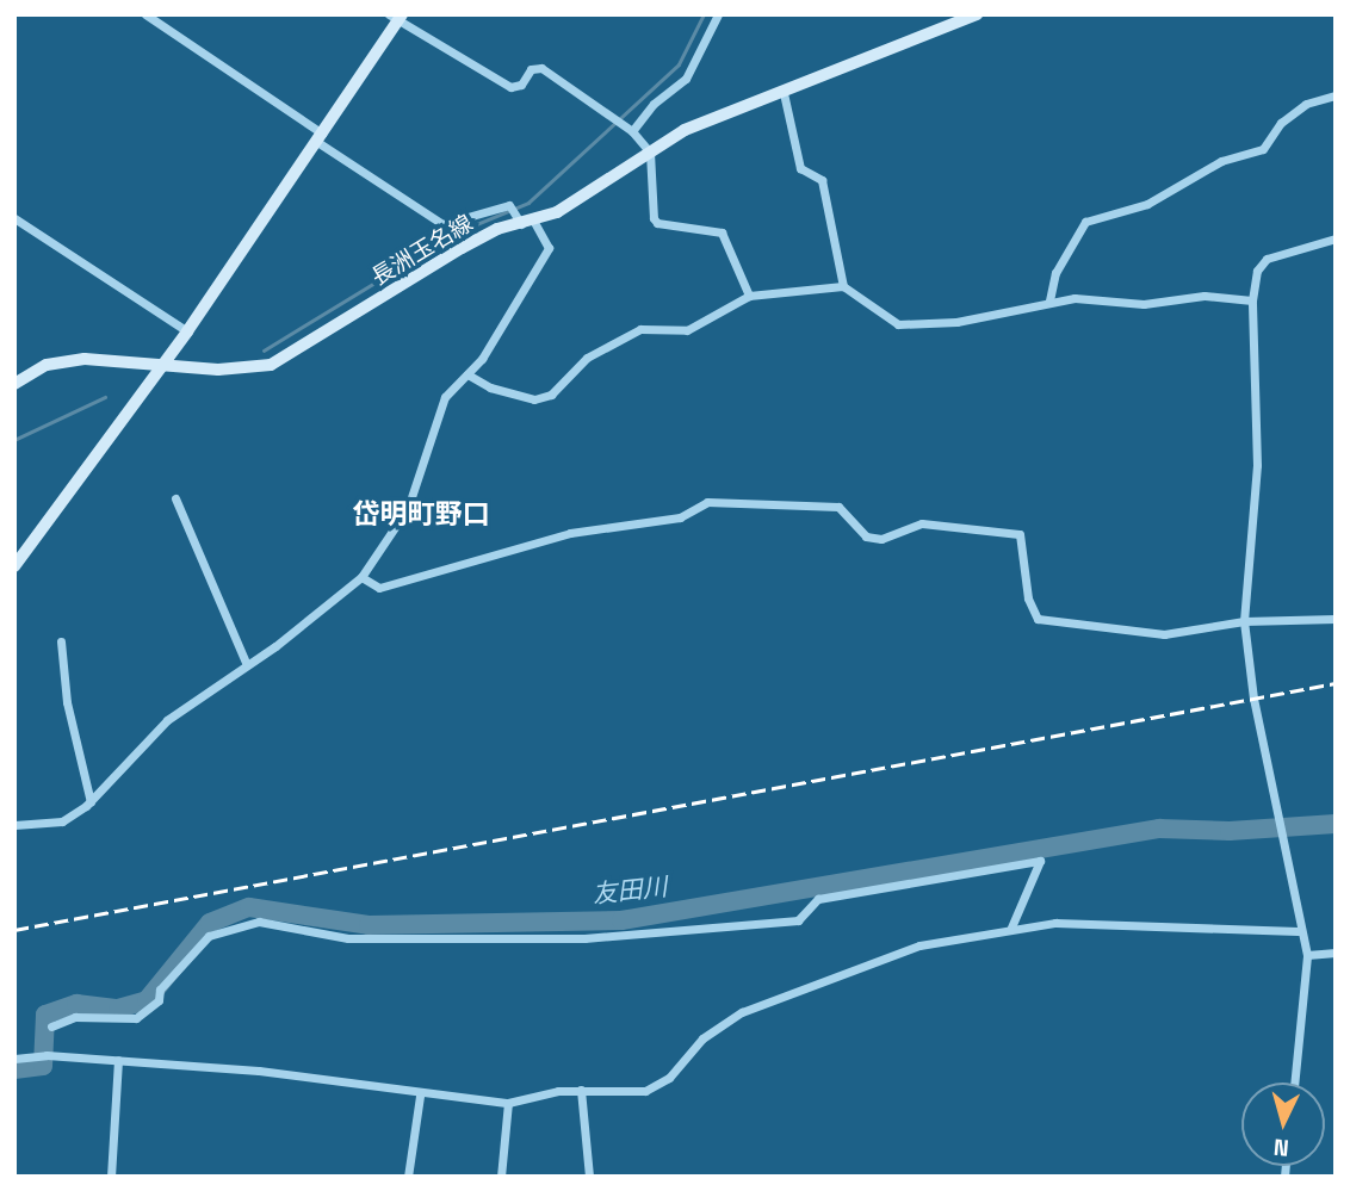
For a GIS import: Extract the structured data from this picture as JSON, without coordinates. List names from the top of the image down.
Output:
{
  "streets": {
    "main road": ["長洲玉名線"]
  },
  "districts": ["岱明町野口"],
  "water": ["友田川"],
  "north": "bottom"
}
